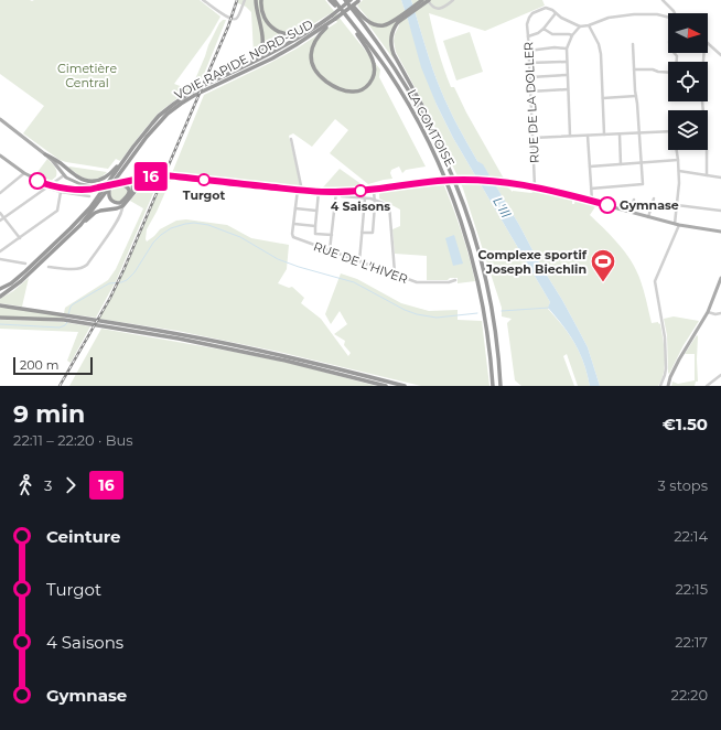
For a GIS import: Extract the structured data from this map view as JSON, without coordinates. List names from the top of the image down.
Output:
{
  "streets": {
    "highway": ["VOIE RAPIDE NORD-SUD", "LA COMTOISE"],
    "street": ["RUE DE LA DOLLER", "RUE DE L'HIVER"]
  },
  "crossings": [
    ["VOIE RAPIDE NORD-SUD", "LA COMTOISE"]
  ],
  "water": ["L'Ill"],
  "parks": ["Cimetière Central"],
  "places": {
    "other": ["Turgot", "4 Saisons", "Gymnase"],
    "sports": ["Complexe sportif Joseph Biechlin"]
  },
  "lines": ["bus line 16"],
  "scale_bar": "200 m",
  "north": "right",
  "page": {
    "on_map": "16",
    "scale": "200 m",
    "heading": ["9 min", "22:11 – 22:20 · Bus", "€1.50"],
    "legs": ["3", "16", "3 stops"],
    "list": [
      {
        "name": "Ceinture",
        "value": "22:14"
      },
      {
        "name": "Turgot",
        "value": "22:15"
      },
      {
        "name": "4 Saisons",
        "value": "22:17"
      },
      {
        "name": "Gymnase",
        "value": "22:20"
      }
    ]
  }
}
